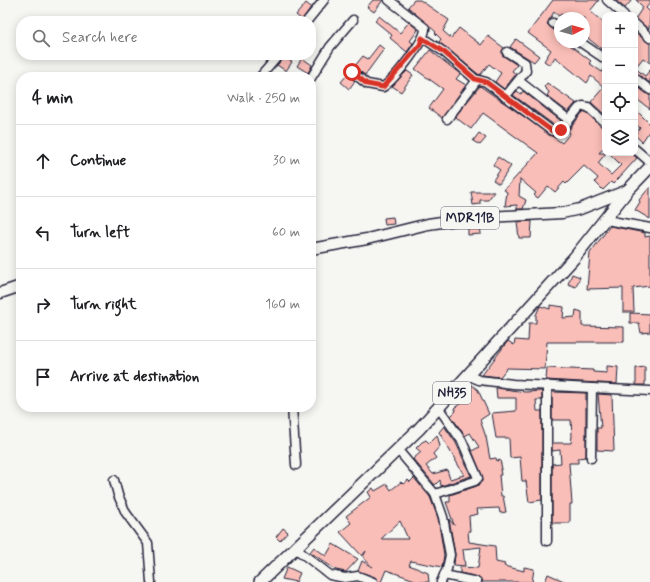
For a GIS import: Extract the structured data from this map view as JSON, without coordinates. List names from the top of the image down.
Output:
{
  "streets": {
    "highway": ["NH35"],
    "main road": ["MDR11B"]
  },
  "crossings": [
    ["MDR11B", "NH35"]
  ],
  "north": "right",
  "page": {
    "map_buttons": ["+", "−"],
    "search": "Search here",
    "heading": ["4 min", "Walk · 250 m"],
    "list": [
      ["Continue", "30 m"],
      ["Turn left", "60 m"],
      ["Turn right", "160 m"],
      "Arrive at destination"
    ]
  }
}
